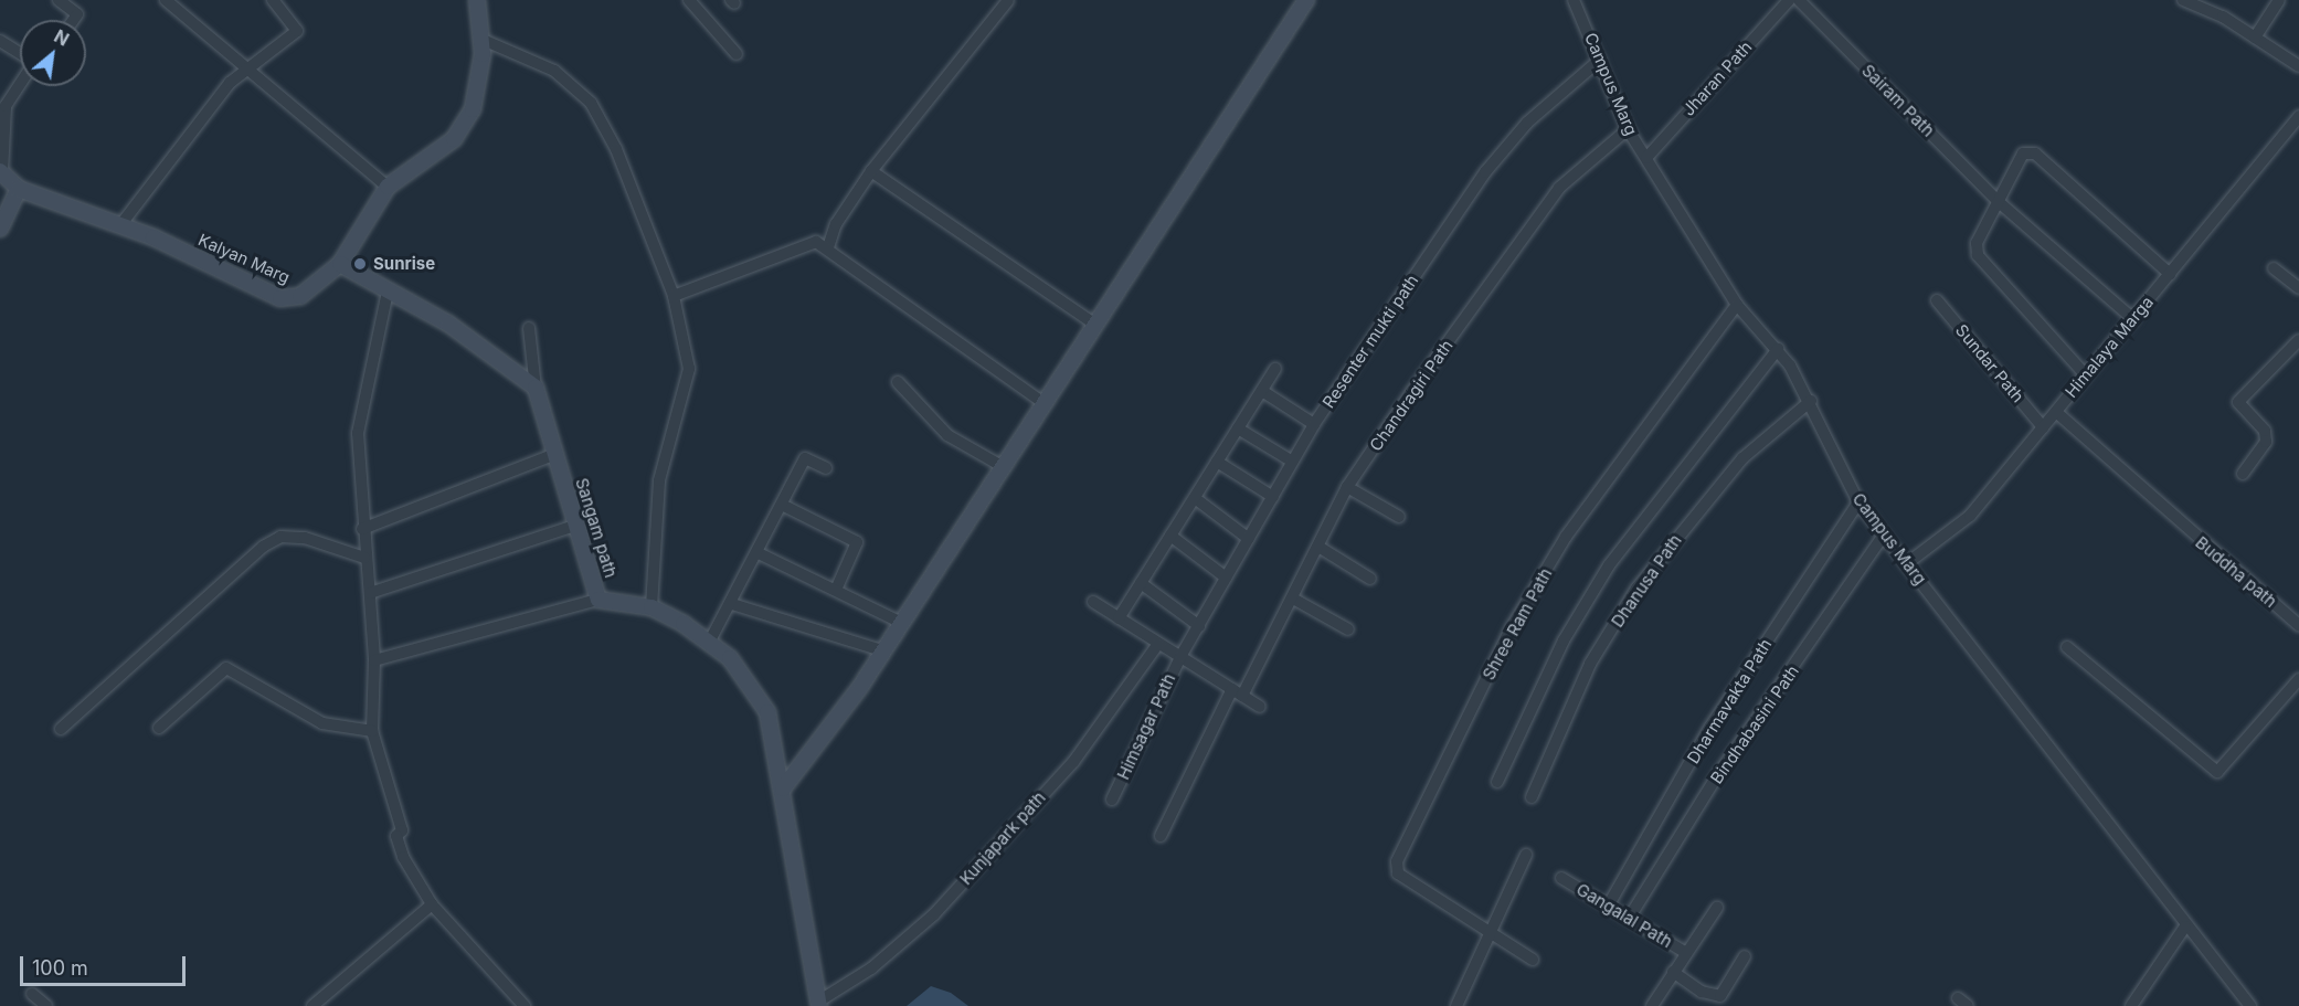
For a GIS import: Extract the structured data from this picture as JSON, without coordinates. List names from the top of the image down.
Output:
{
  "streets": {
    "street": [
      "Jharan Path",
      "Campus Marg",
      "Sairam Path",
      "Kalyan Marg",
      "Resenter mukti path",
      "Himalaya Marga",
      "Sundar Path",
      "Chandragiri Path",
      "Sangam path",
      "Buddha path",
      "Dhanusa Path",
      "Shree Ram Path",
      "Dharmavakta Path",
      "Bindhabasini Path",
      "Himsagar Path",
      "Kunjapark path",
      "Gangalal Path"
    ]
  },
  "crossings": [
    ["Jharan Path", "Campus Marg"],
    ["Campus Marg", "Resenter mukti path"],
    ["Campus Marg", "Himalaya Marga"],
    ["Campus Marg", "Chandragiri Path"],
    ["Campus Marg", "Dhanusa Path"],
    ["Campus Marg", "Shree Ram Path"],
    ["Campus Marg", "Dharmavakta Path"],
    ["Campus Marg", "Bindhabasini Path"],
    ["Sairam Path", "Himalaya Marga"],
    ["Resenter mukti path", "Himsagar Path"],
    ["Himalaya Marga", "Sundar Path"],
    ["Himalaya Marga", "Buddha path"],
    ["Sangam path", "Kunjapark path"],
    ["Dharmavakta Path", "Gangalal Path"],
    ["Bindhabasini Path", "Gangalal Path"]
  ],
  "places": ["Sunrise"],
  "scale_bar": "100 m",
  "north": "top right"
}
